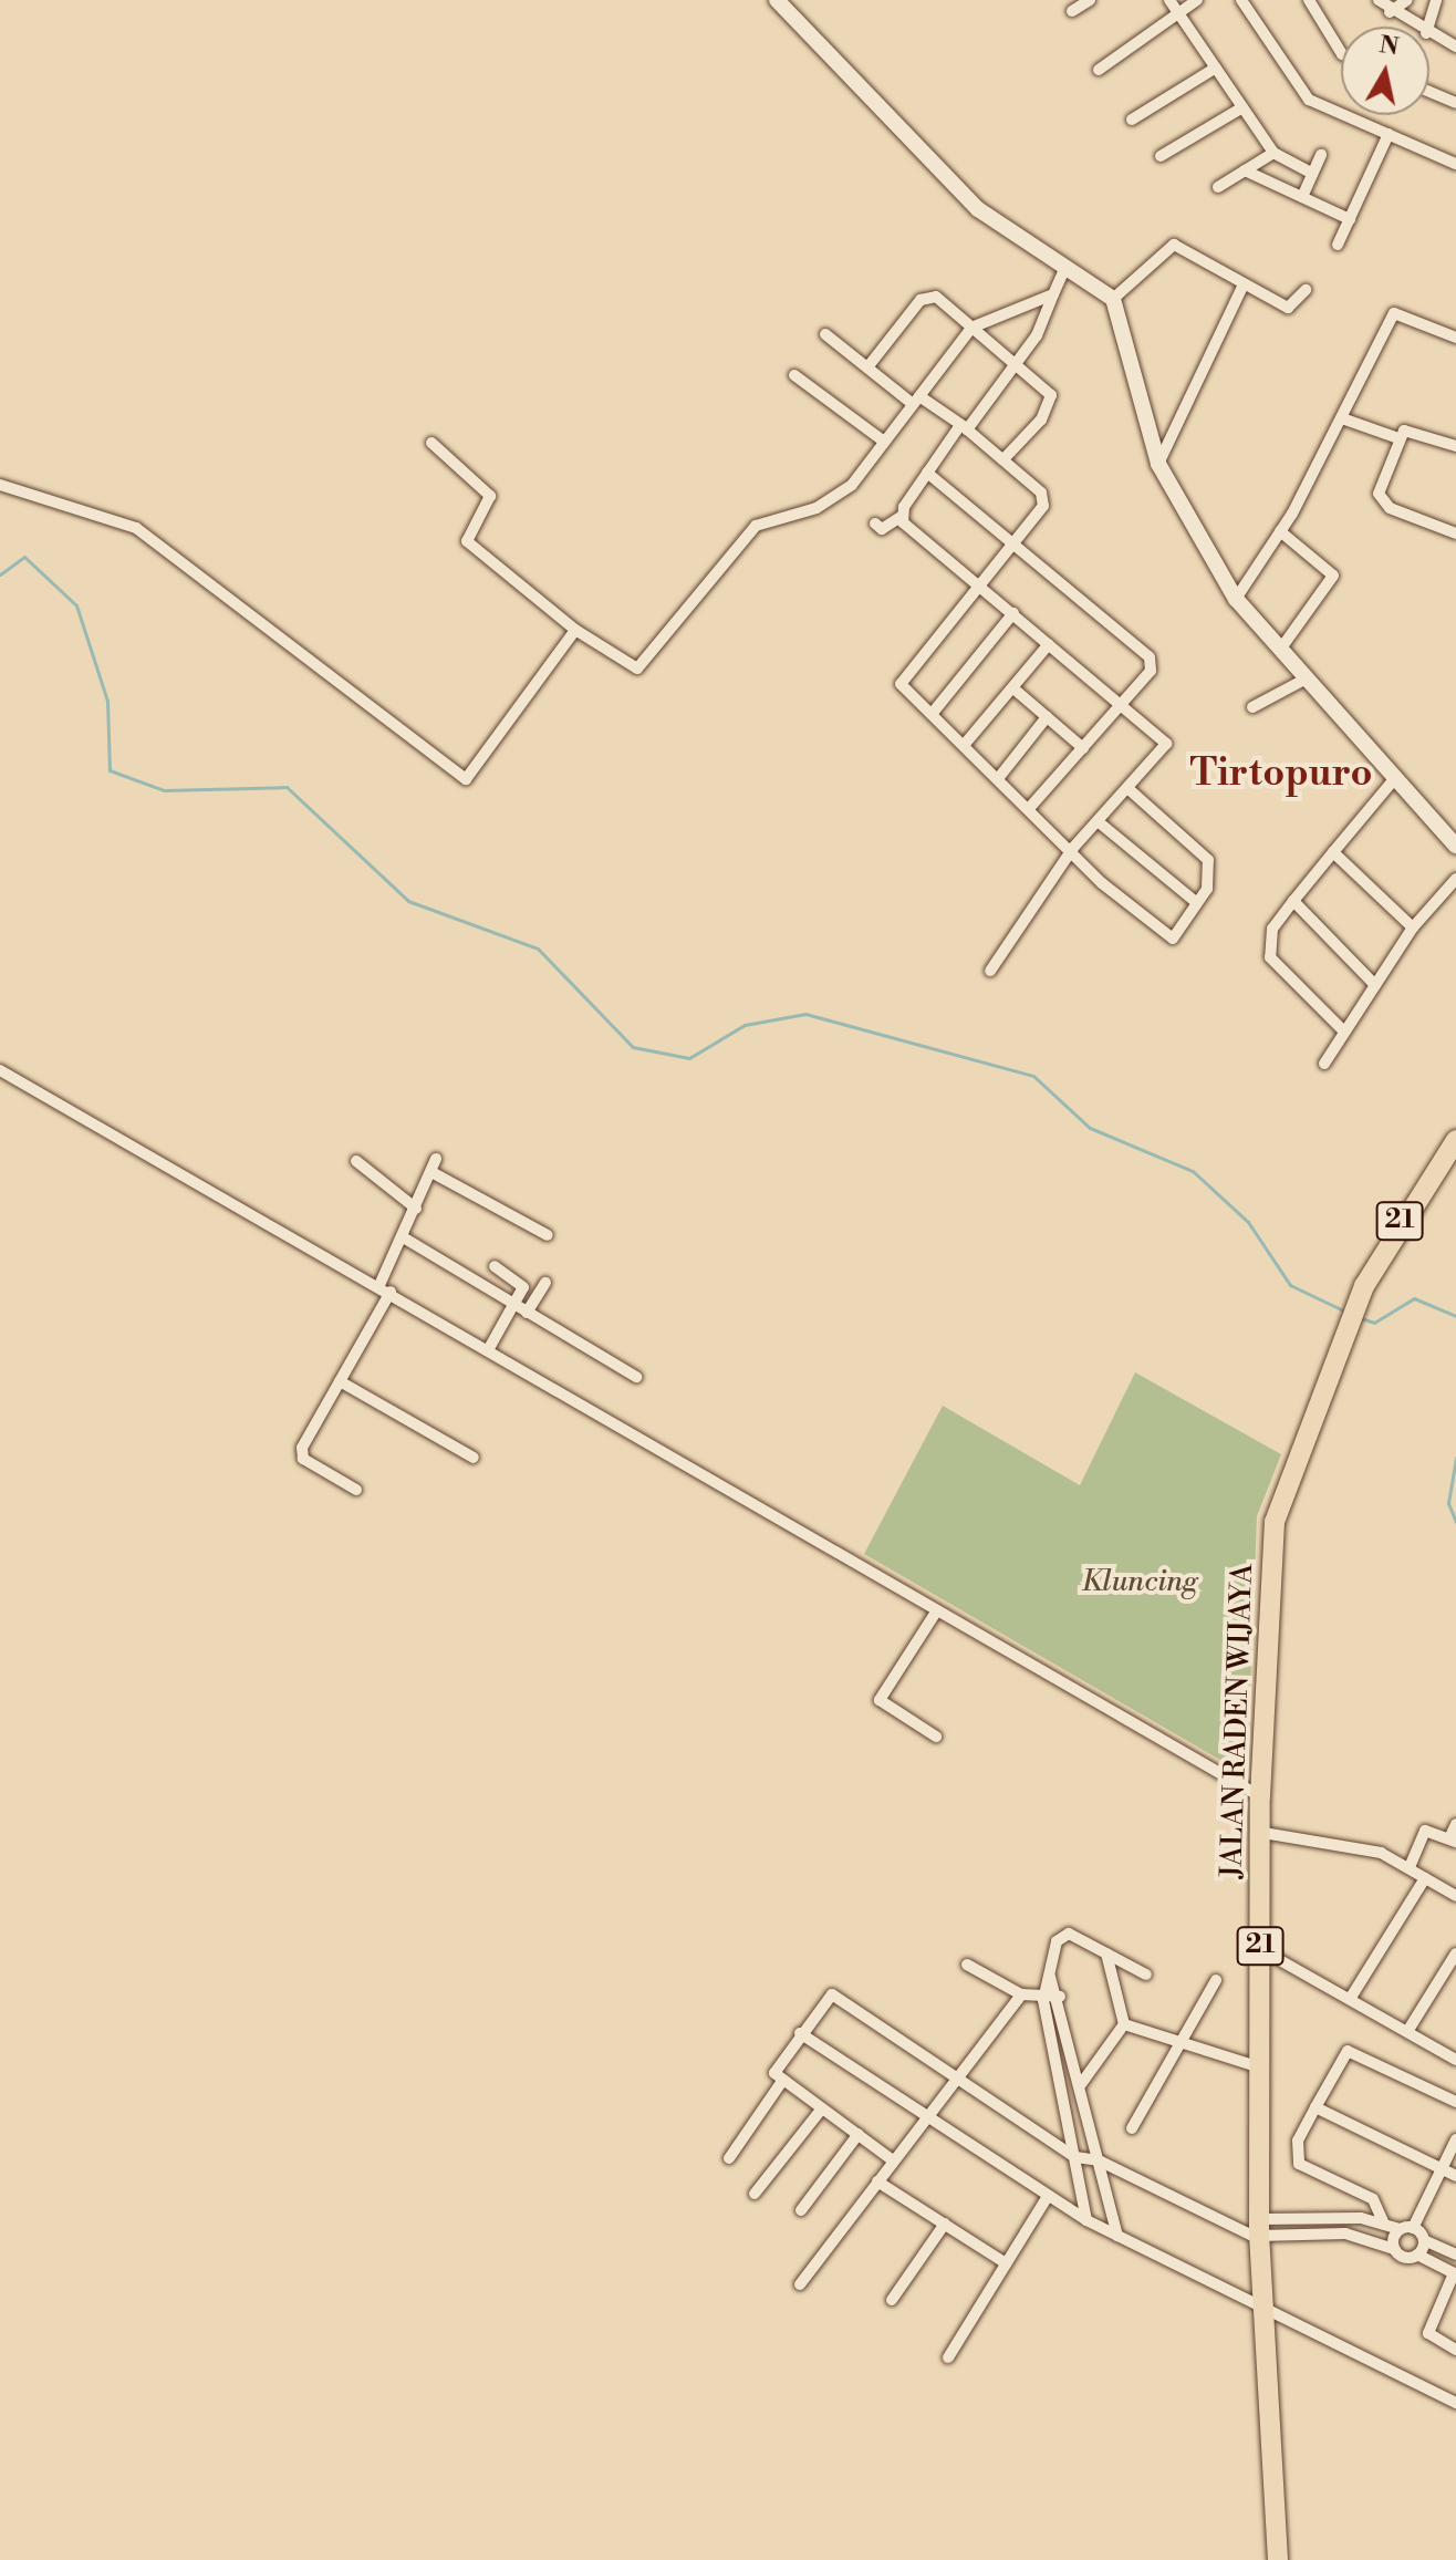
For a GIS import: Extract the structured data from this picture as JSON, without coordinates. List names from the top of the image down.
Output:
{
  "streets": {
    "highway": ["21", "JALAN RADEN WIJAYA"]
  },
  "districts": ["Tirtopuro"],
  "parks": ["Kluncing"],
  "north": "top"
}
